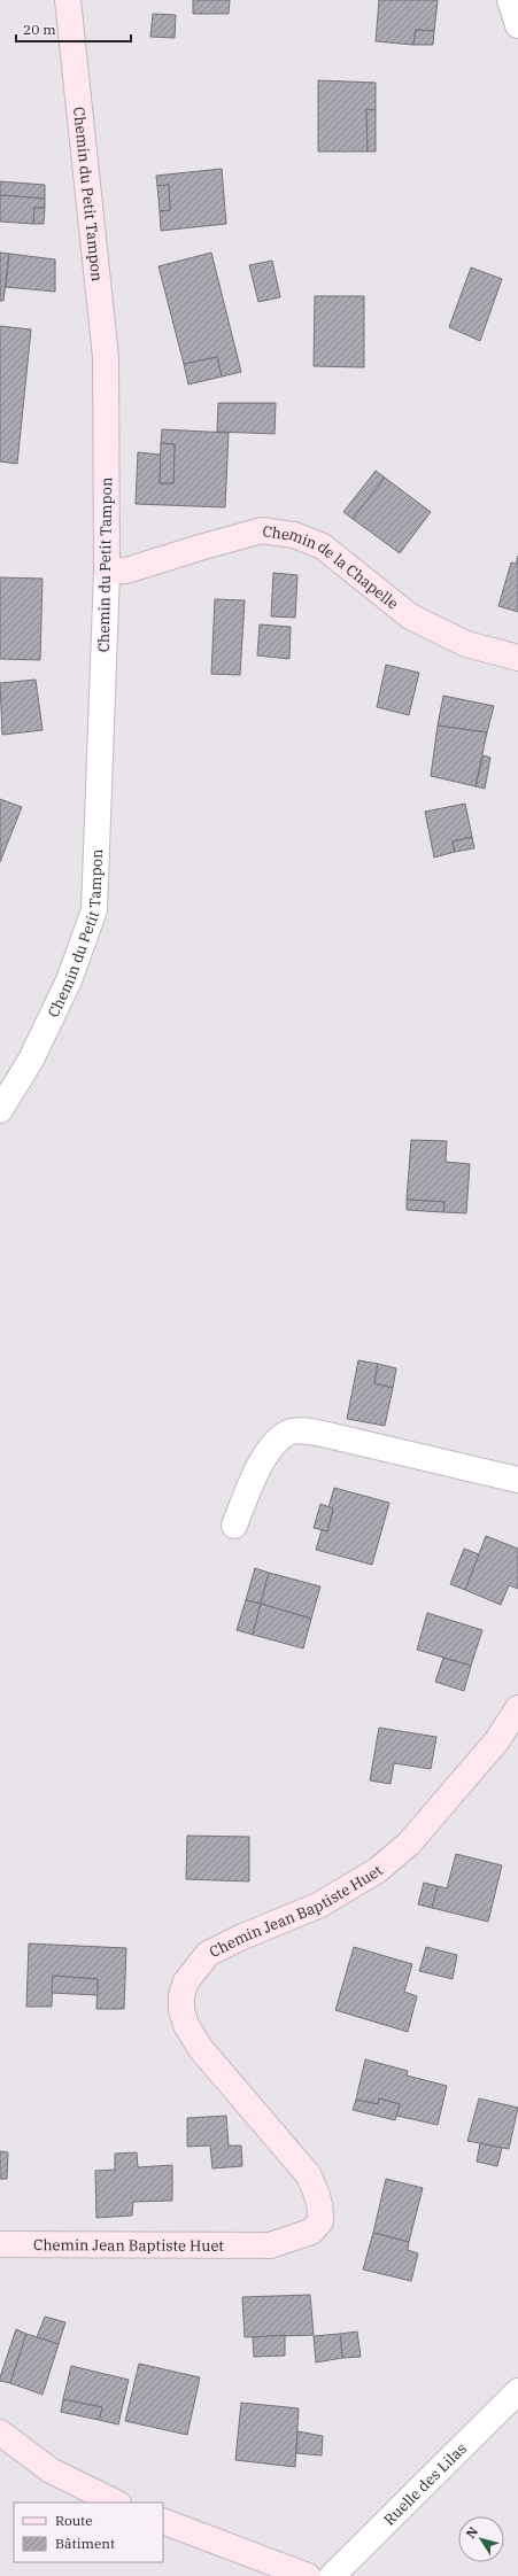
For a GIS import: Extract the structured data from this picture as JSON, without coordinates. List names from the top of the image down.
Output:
{
  "streets": {
    "street": [
      "Chemin du Petit Tampon",
      "Chemin de la Chapelle",
      "Chemin Jean Baptiste Huet",
      "Ruelle des Lilas"
    ]
  },
  "crossings": [
    ["Chemin du Petit Tampon", "Chemin de la Chapelle"]
  ],
  "legend": ["Route", "Bâtiment"],
  "scale_bar": "20 m",
  "north": "top left"
}
